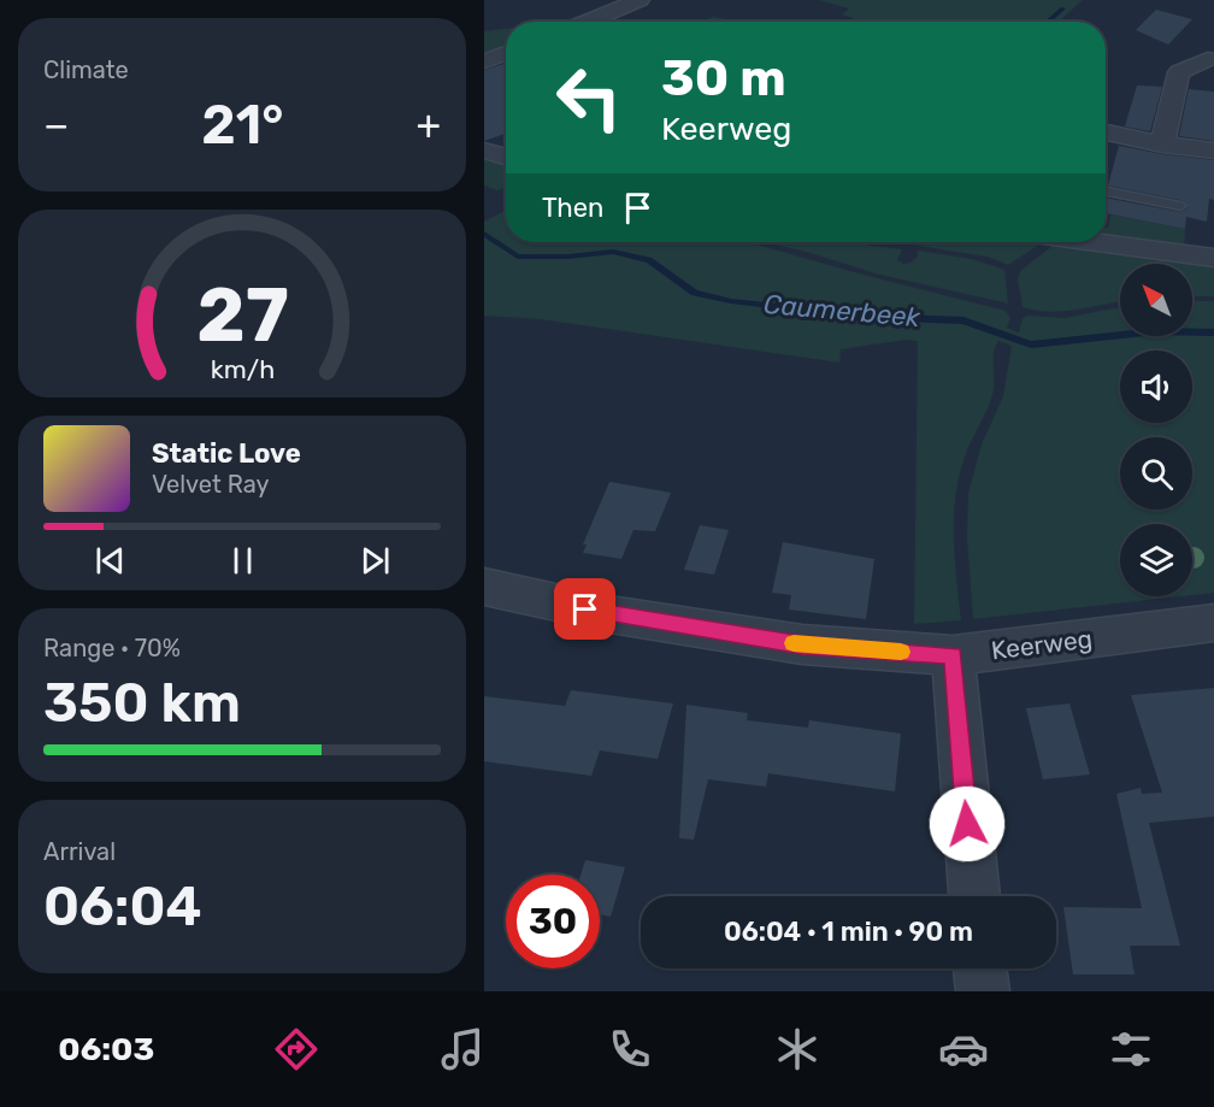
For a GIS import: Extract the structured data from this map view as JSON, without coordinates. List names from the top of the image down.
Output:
{
  "streets": {
    "street": ["Keerweg"]
  },
  "water": ["Caumerbeek"],
  "north": "top left",
  "page": {
    "tile": [
      "Climate",
      ["Range · 70%", "350 km"],
      ["Arrival", "06:04"]
    ],
    "turn": ["30 m", "Keerweg"],
    "heat": ["−", "21°", "+"],
    "then": "Then",
    "song": ["Static Love", "Velvet Ray"],
    "limit": "30",
    "trip": "06:04 · 1 min · 90 m",
    "tabs": "06:03",
    "gauge": ["27", "km/h"]
  }
}
